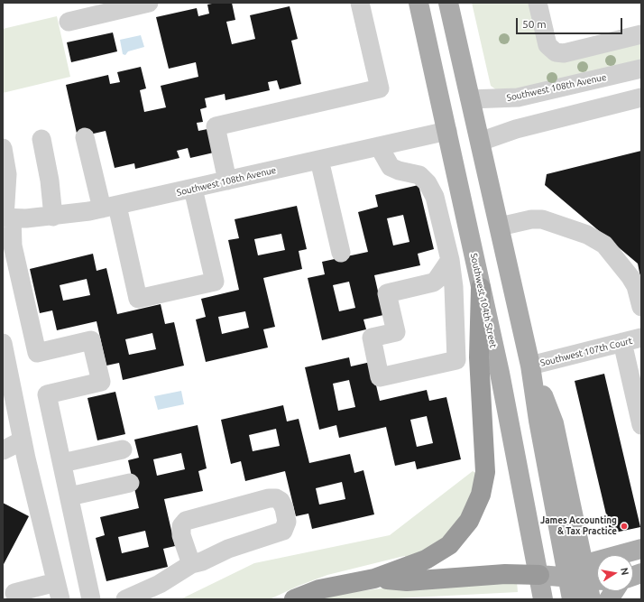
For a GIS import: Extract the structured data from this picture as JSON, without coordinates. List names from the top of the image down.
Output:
{
  "streets": {
    "main road": ["Southwest 104th Street"],
    "street": ["Southwest 108th Avenue", "Southwest 107th Court"]
  },
  "crossings": [
    ["Southwest 108th Avenue", "Southwest 104th Street"]
  ],
  "places": ["James Accounting & Tax Practice"],
  "scale_bar": "50 m",
  "north": "right"
}
